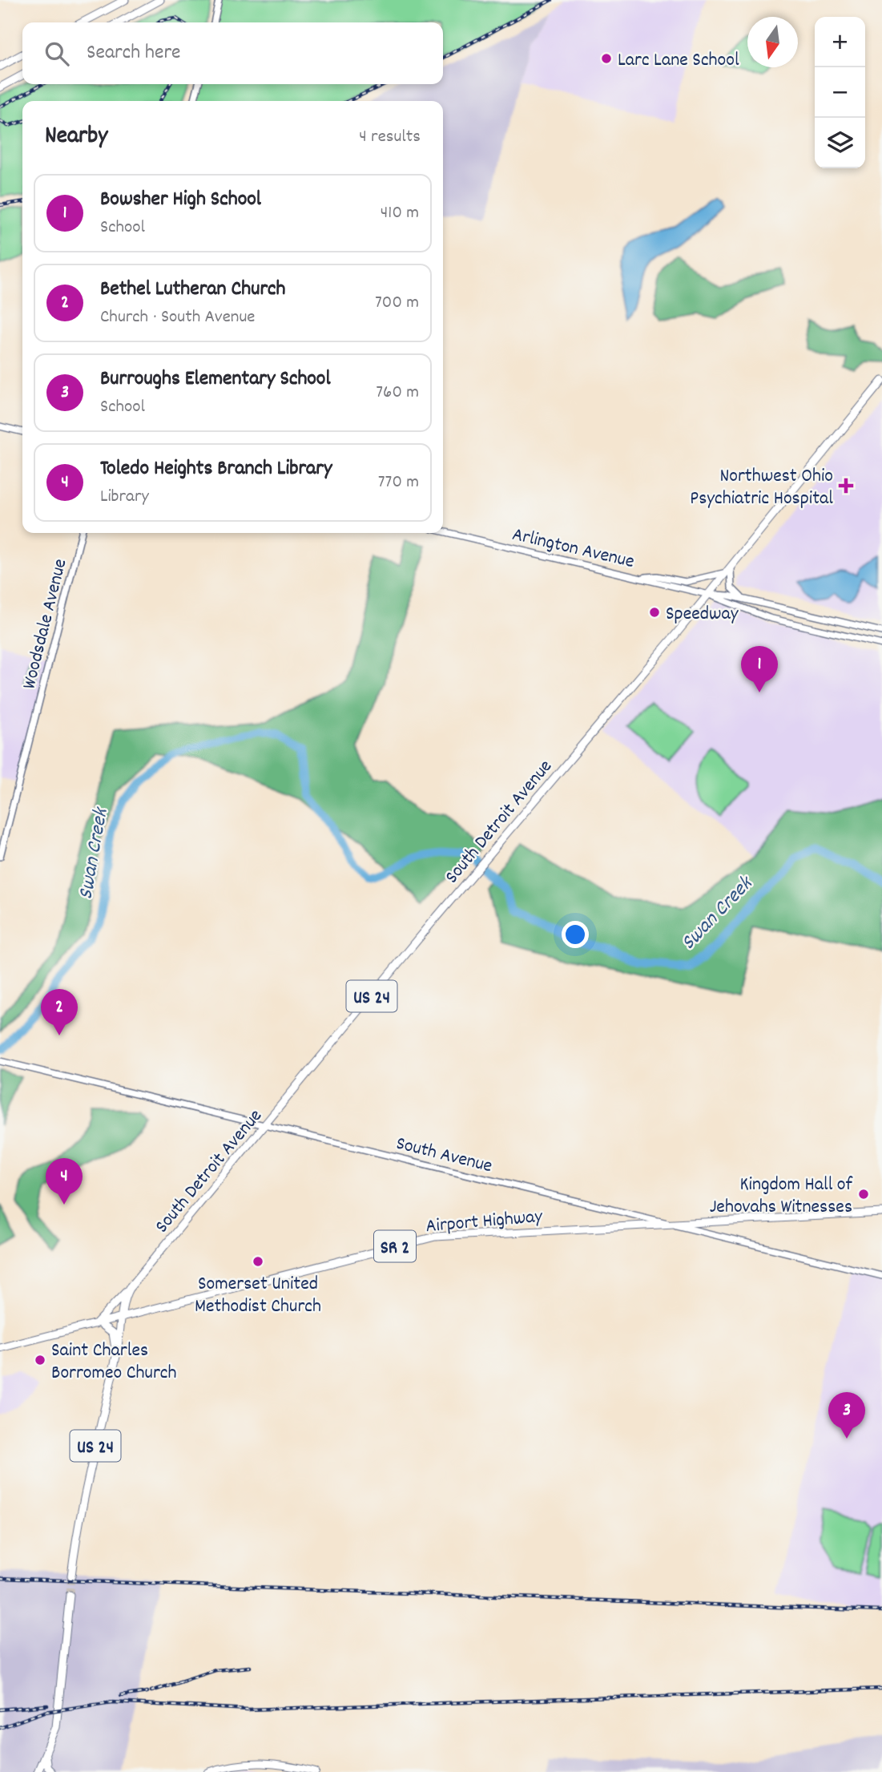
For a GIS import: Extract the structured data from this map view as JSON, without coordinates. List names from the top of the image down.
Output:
{
  "streets": {
    "main road": [
      "South Detroit Avenue",
      "US 24",
      "Airport Highway",
      "SR 2"
    ],
    "street": ["Arlington Avenue", "Woodsdale Avenue", "South Avenue"]
  },
  "crossings": [
    ["Arlington Avenue", "South Detroit Avenue"],
    ["South Detroit Avenue", "US 24"],
    ["South Detroit Avenue", "South Avenue"],
    ["US 24", "Airport Highway"],
    ["South Avenue", "Airport Highway"]
  ],
  "water": ["Swan Creek"],
  "places": {
    "other": [
      "Larc Lane School",
      "Speedway",
      "Kingdom Hall of Jehovahs Witnesses",
      "Somerset United Methodist Church",
      "Saint Charles Borromeo Church"
    ],
    "health": ["Northwest Ohio Psychiatric Hospital"]
  },
  "north": "bottom",
  "page": {
    "map_buttons": ["+", "−"],
    "search": "Search here",
    "heading": ["Nearby", "4 results"],
    "list": [
      {
        "mark": "1",
        "name": "Bowsher High School",
        "note": "School",
        "value": "410 m"
      },
      {
        "mark": "2",
        "name": "Bethel Lutheran Church",
        "note": "Church · South Avenue",
        "value": "700 m"
      },
      {
        "mark": "3",
        "name": "Burroughs Elementary School",
        "note": "School",
        "value": "760 m"
      },
      {
        "mark": "4",
        "name": "Toledo Heights Branch Library",
        "note": "Library",
        "value": "770 m"
      }
    ],
    "pins": [
      "1",
      "2",
      "4",
      "3"
    ]
  }
}
